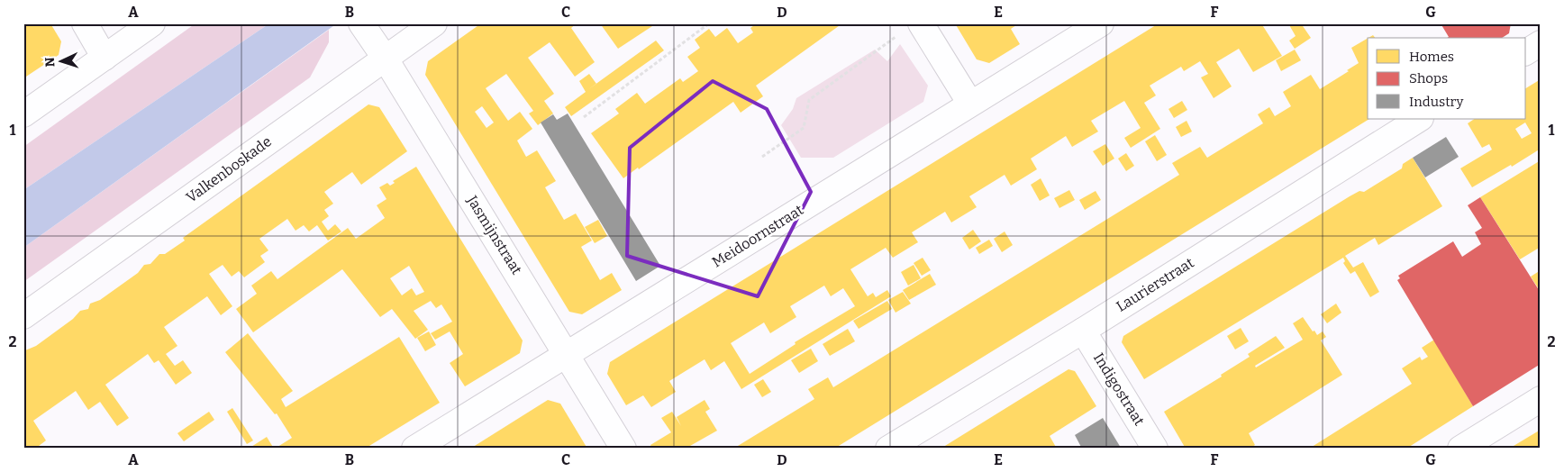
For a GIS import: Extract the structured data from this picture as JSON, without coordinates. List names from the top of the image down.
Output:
{
  "streets": {
    "street": [
      "Valkenboskade",
      "Jasmijnstraat",
      "Meidoornstraat",
      "Laurierstraat",
      "Indigostraat"
    ]
  },
  "crossings": [
    ["Valkenboskade", "Jasmijnstraat"],
    ["Jasmijnstraat", "Meidoornstraat"],
    ["Laurierstraat", "Indigostraat"]
  ],
  "legend": ["Homes", "Shops", "Industry"],
  "north": "left",
  "grid": {
    "columns": [
      "A",
      "B",
      "C",
      "D",
      "E",
      "F",
      "G"
    ],
    "rows": ["1", "2"]
  }
}
